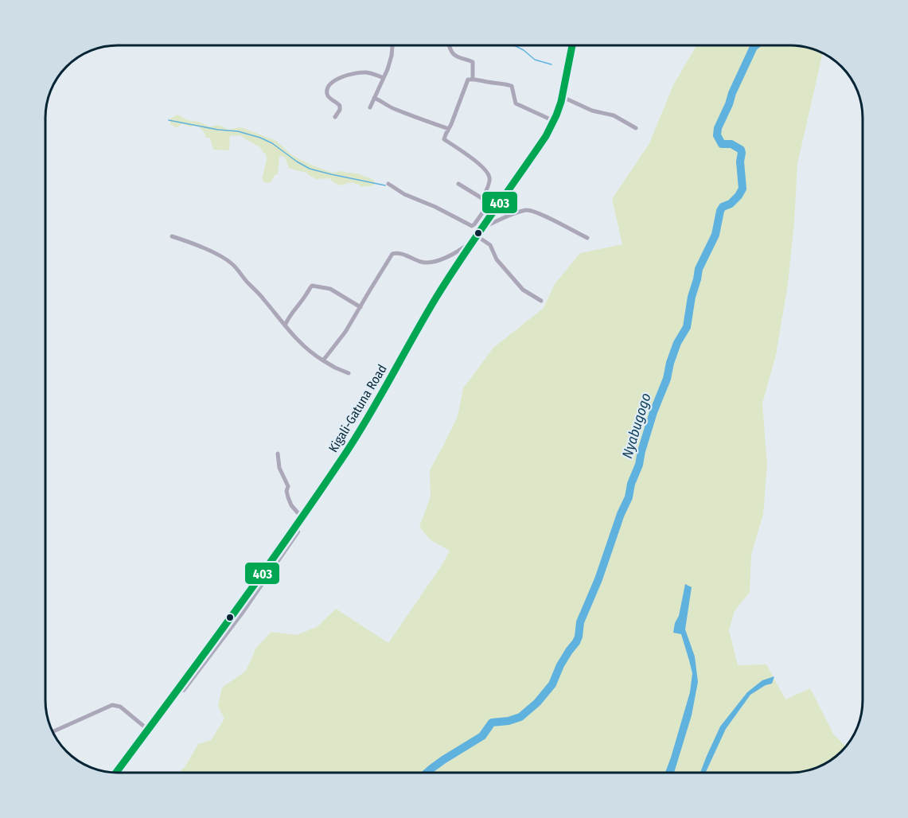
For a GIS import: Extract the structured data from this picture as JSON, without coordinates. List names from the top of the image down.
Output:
{
  "streets": {
    "highway": ["Kigali-Gatuna Road"]
  },
  "water": ["Nyabugogo"],
  "lines": ["transit line 403"]
}
